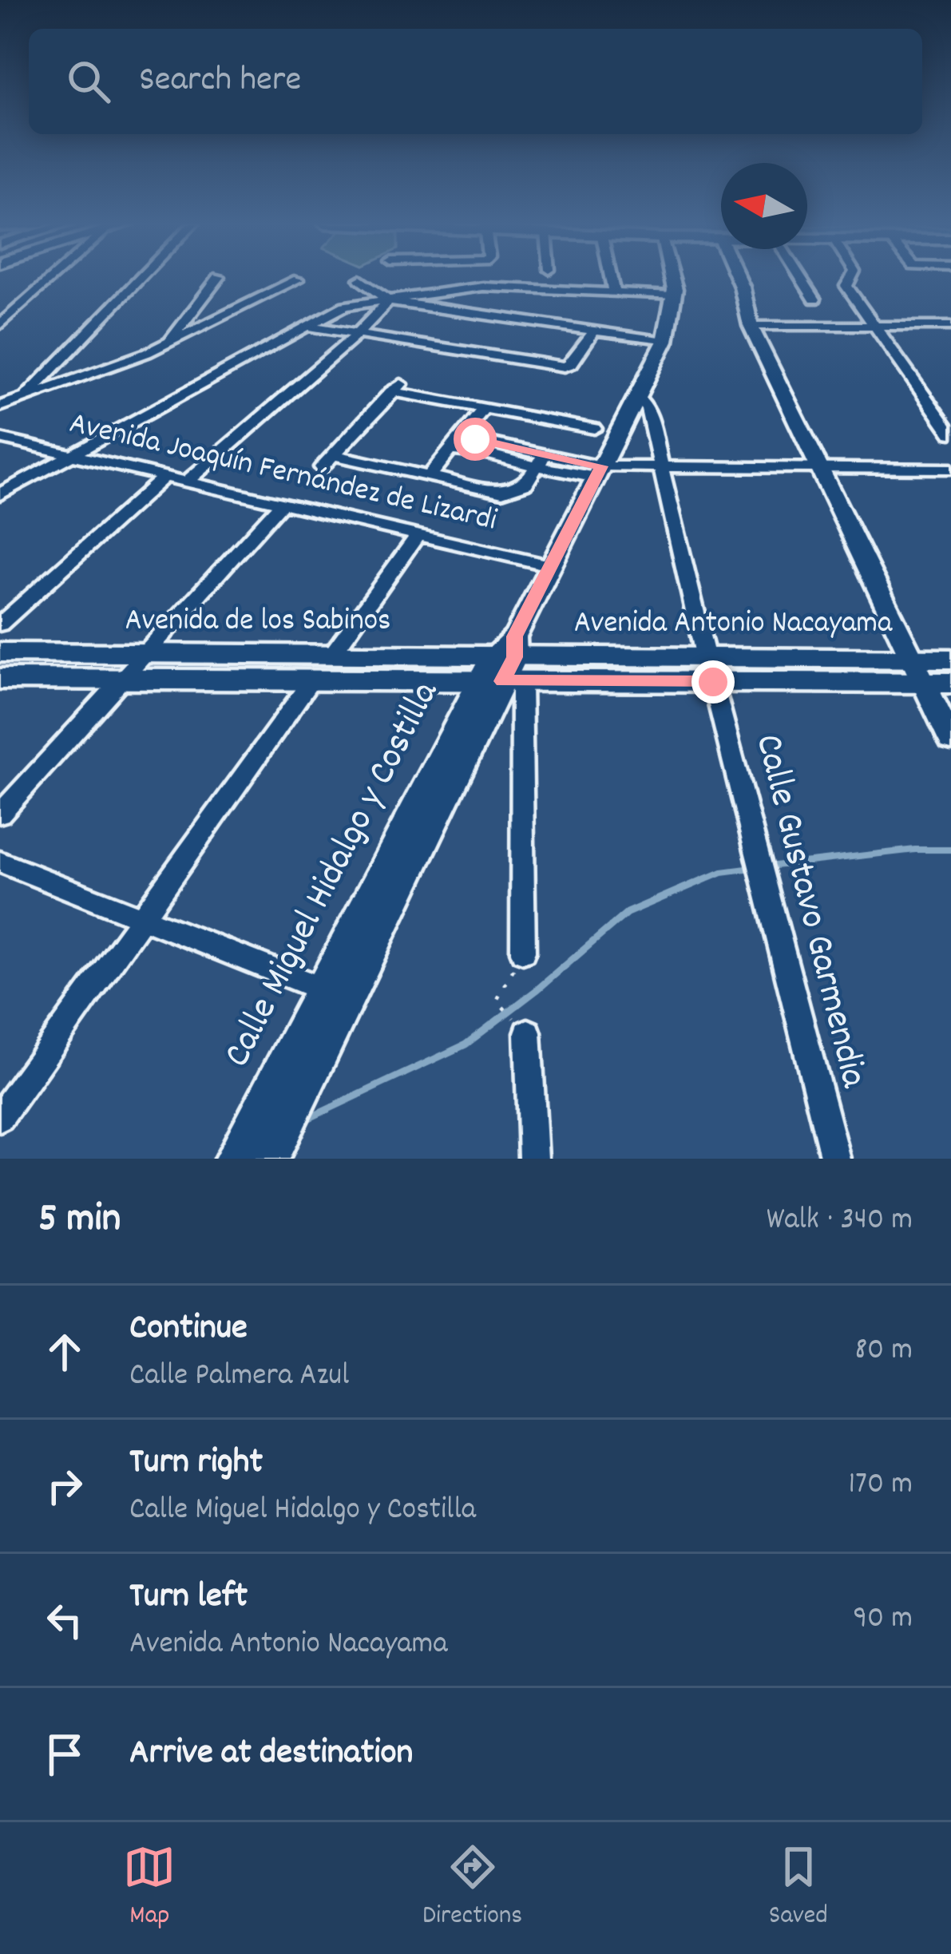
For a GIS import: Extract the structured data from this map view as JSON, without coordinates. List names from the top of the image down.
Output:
{
  "streets": {
    "main road": ["Avenida de los Sabinos", "Avenida Antonio Nacayama"],
    "street": ["Avenida Joaquín Fernández de Lizardi", "Calle Miguel Hidalgo y Costilla", "Calle Gustavo Garmendia"]
  },
  "crossings": [
    ["Avenida Joaquín Fernández de Lizardi", "Calle Miguel Hidalgo y Costilla"],
    ["Avenida de los Sabinos", "Avenida Antonio Nacayama"],
    ["Avenida de los Sabinos", "Calle Miguel Hidalgo y Costilla"],
    ["Avenida Antonio Nacayama", "Calle Miguel Hidalgo y Costilla"],
    ["Avenida Antonio Nacayama", "Calle Gustavo Garmendia"],
    ["Calle Miguel Hidalgo y Costilla", "Calle Gustavo Garmendia"]
  ],
  "north": "left",
  "page": {
    "search": "Search here",
    "heading": ["5 min", "Walk · 340 m"],
    "list": [
      ["Continue", "Calle Palmera Azul", "80 m"],
      ["Turn right", "Calle Miguel Hidalgo y Costilla", "170 m"],
      ["Turn left", "Avenida Antonio Nacayama", "90 m"],
      "Arrive at destination"
    ],
    "nav": ["Map", "Directions", "Saved"]
  }
}
